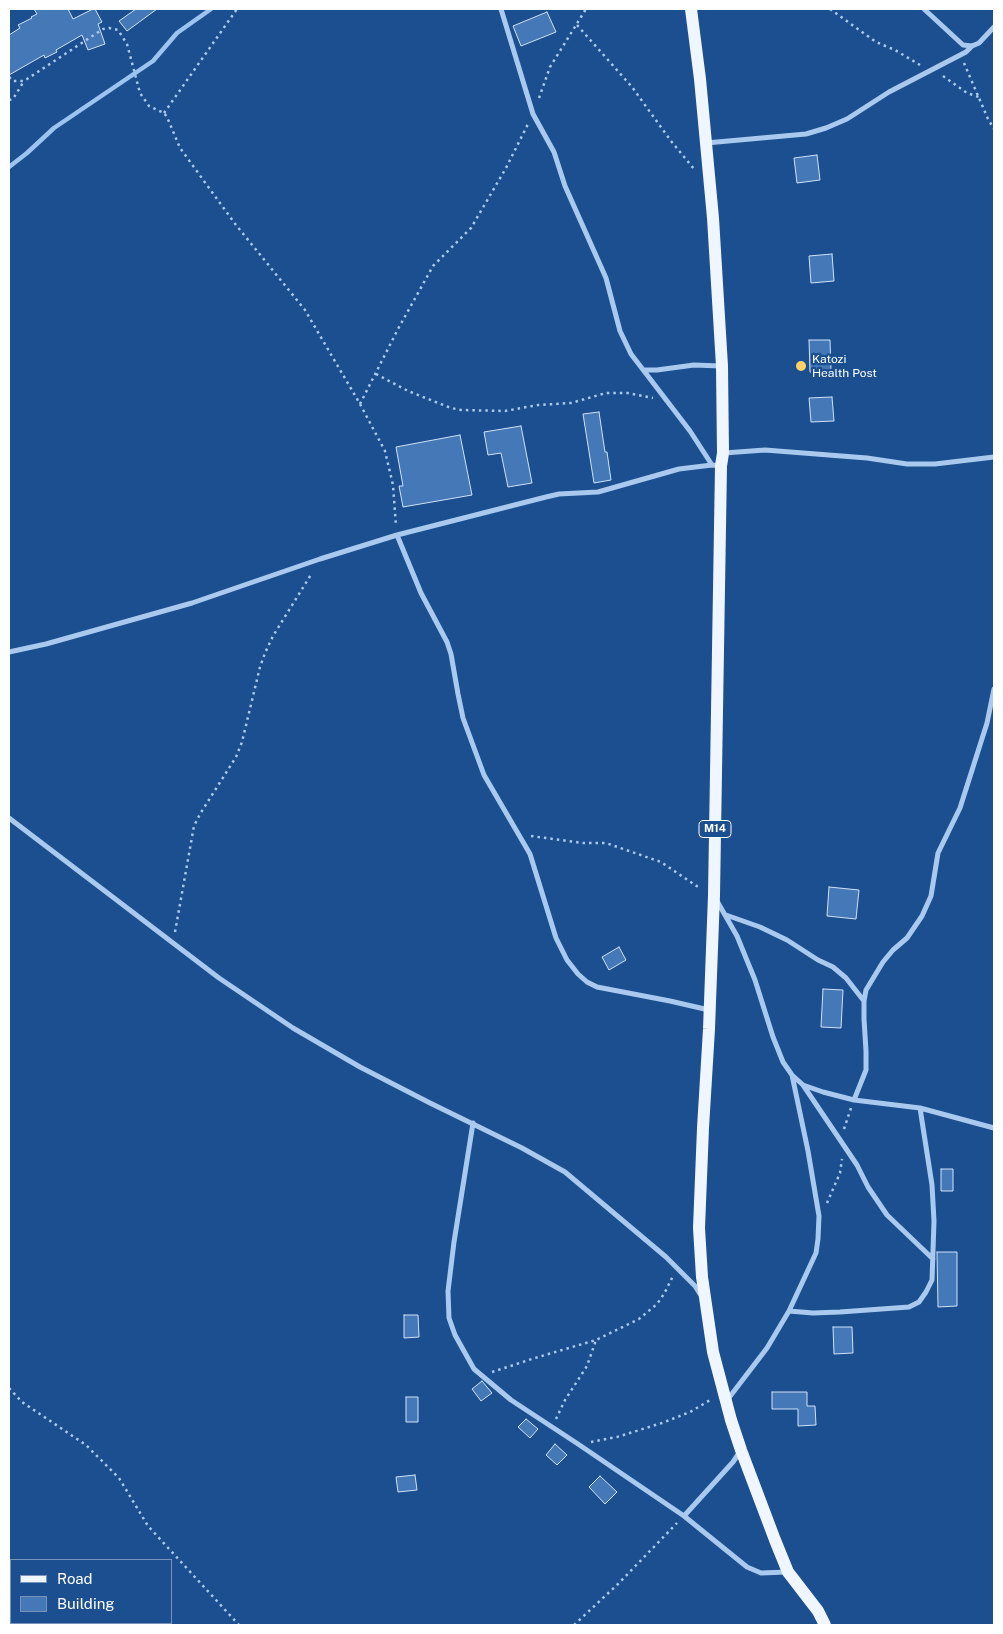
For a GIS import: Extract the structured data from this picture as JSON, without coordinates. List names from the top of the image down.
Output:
{
  "streets": {
    "main road": ["M14"]
  },
  "places": ["Katozi Health Post"],
  "legend": ["Road", "Building"]
}
